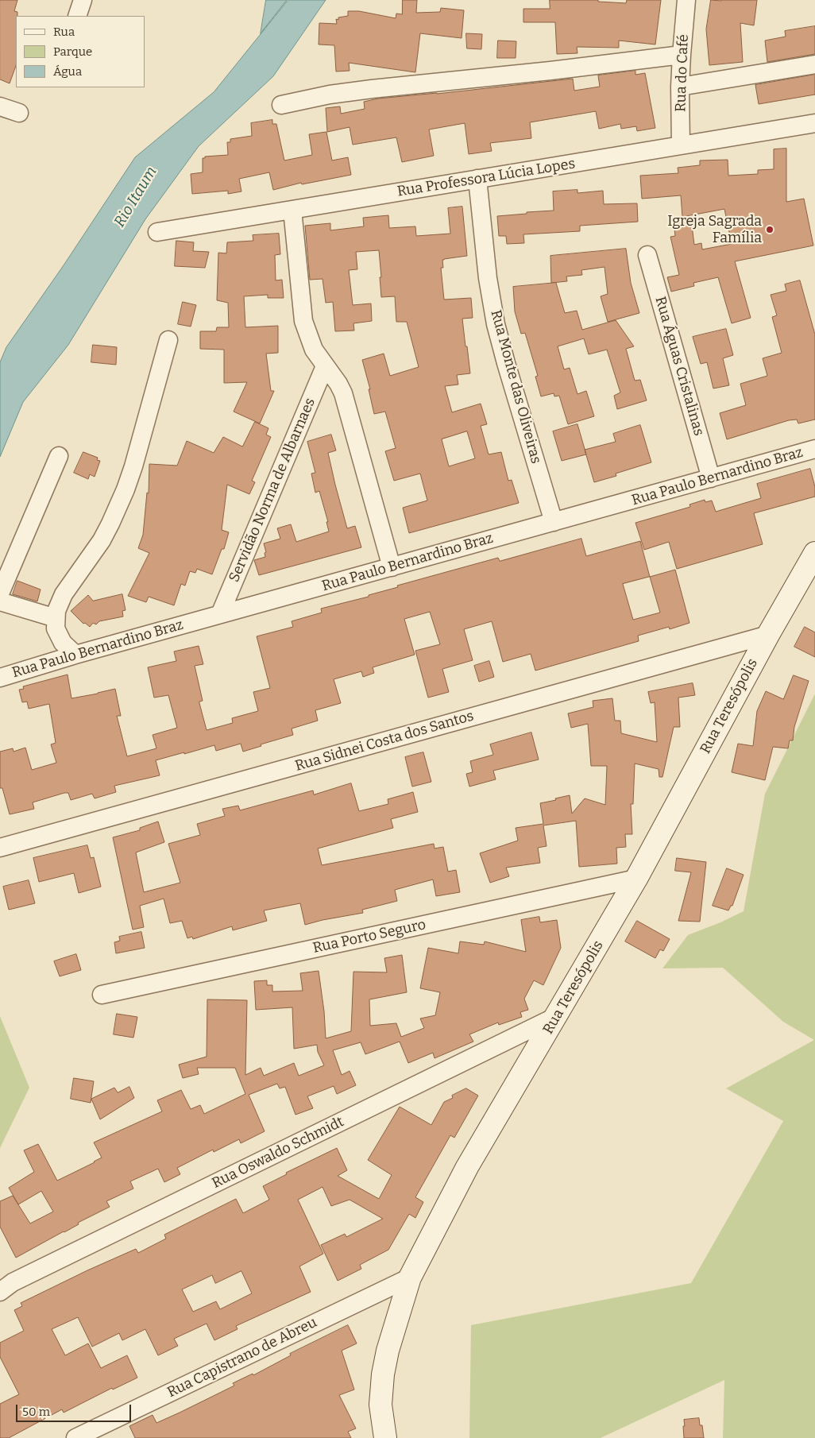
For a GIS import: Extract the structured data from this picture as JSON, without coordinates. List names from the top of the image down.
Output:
{
  "streets": {
    "street": [
      "Rua do Café",
      "Rua Professora Lúcia Lopes",
      "Rua Águas Cristalinas",
      "Rua Monte das Oliveiras",
      "Rua Paulo Bernardino Braz",
      "Servidão Norma de Albarnaes",
      "Rua Teresópolis",
      "Rua Sidnei Costa dos Santos",
      "Rua Porto Seguro",
      "Rua Oswaldo Schmidt",
      "Rua Capistrano de Abreu"
    ]
  },
  "crossings": [
    ["Rua do Café", "Rua Professora Lúcia Lopes"],
    ["Rua Professora Lúcia Lopes", "Rua Monte das Oliveiras"],
    ["Rua Águas Cristalinas", "Rua Paulo Bernardino Braz"],
    ["Rua Monte das Oliveiras", "Rua Paulo Bernardino Braz"],
    ["Rua Paulo Bernardino Braz", "Servidão Norma de Albarnaes"],
    ["Rua Teresópolis", "Rua Sidnei Costa dos Santos"],
    ["Rua Teresópolis", "Rua Porto Seguro"],
    ["Rua Teresópolis", "Rua Oswaldo Schmidt"],
    ["Rua Teresópolis", "Rua Capistrano de Abreu"]
  ],
  "water": ["Rio Itaum"],
  "places": ["Igreja Sagrada Família"],
  "legend": ["Rua", "Parque", "Água"],
  "scale_bar": "50 m"
}
